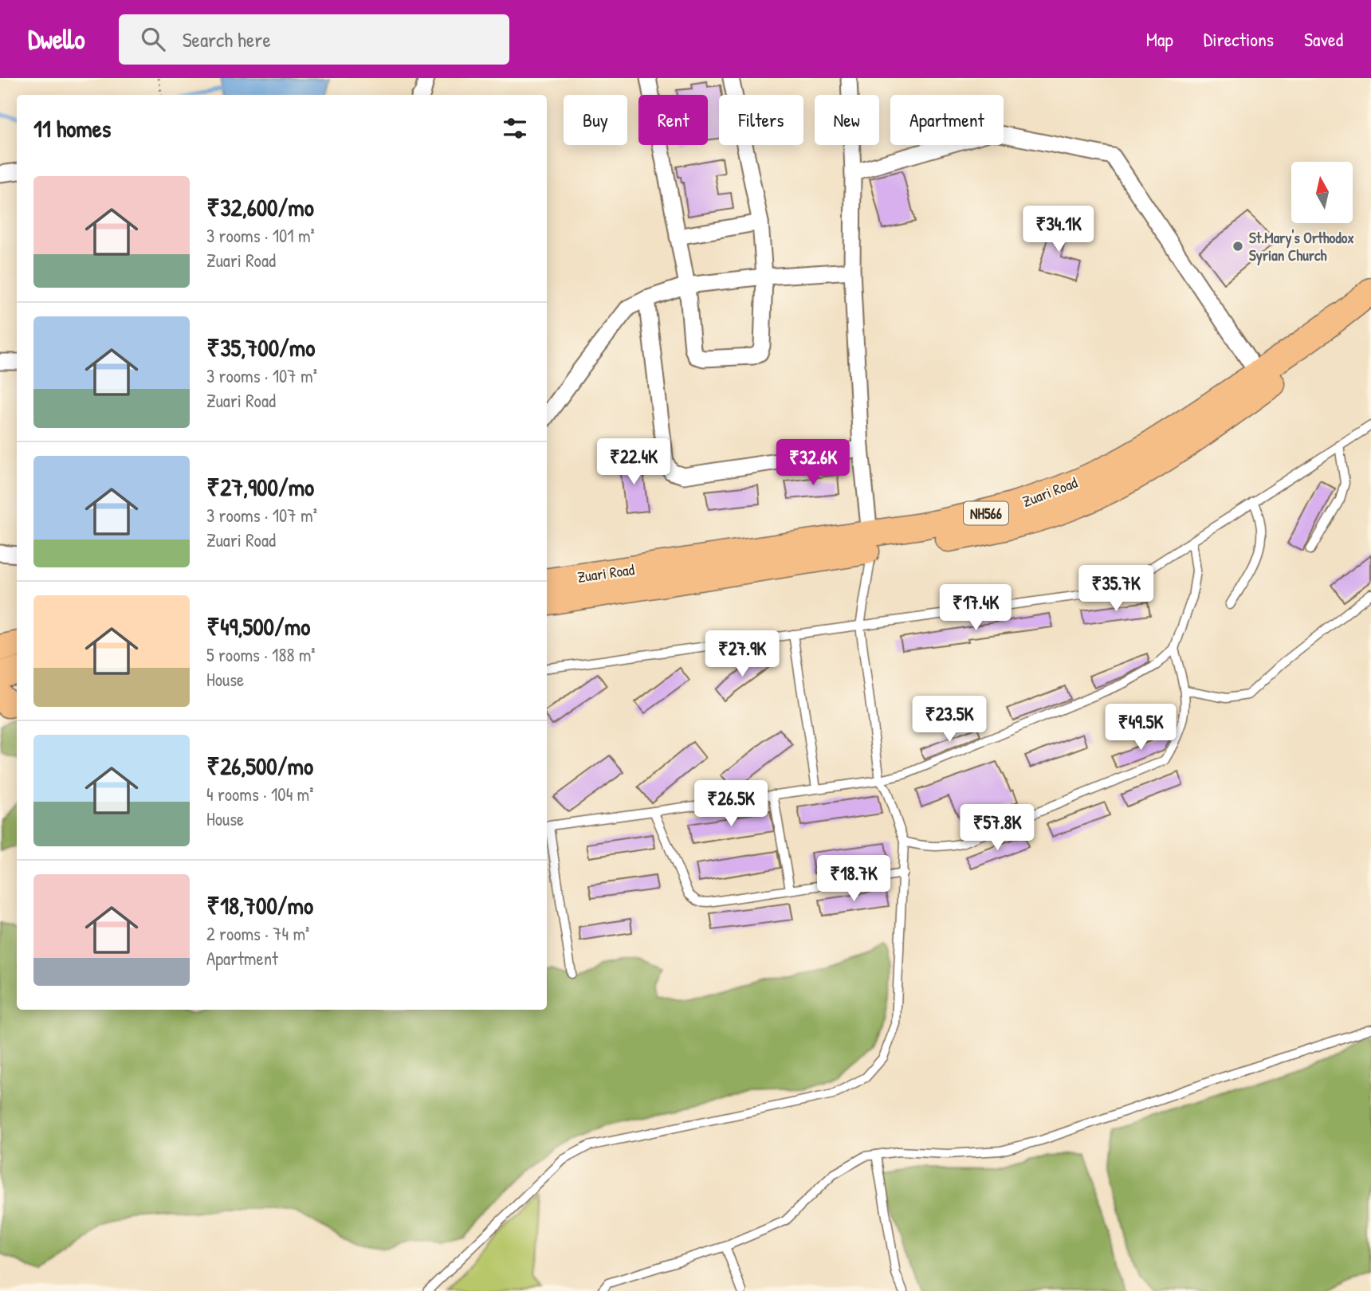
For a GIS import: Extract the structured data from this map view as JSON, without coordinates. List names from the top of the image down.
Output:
{
  "streets": {
    "highway": ["Zuari Road", "NH566"]
  },
  "places": ["St.Mary's Orthodox Syrian Church"],
  "north": "top",
  "page": {
    "header": "Dwello",
    "search": "Search here",
    "nav": ["Map", "Directions", "Saved"],
    "chip": [
      "Buy",
      "Rent",
      "Filters",
      "New",
      "Apartment"
    ],
    "heading": "11 homes",
    "list": [
      {
        "name": "₹32,600/mo",
        "note": "3 rooms · 101 m² · Zuari Road"
      },
      {
        "name": "₹35,700/mo",
        "note": "3 rooms · 107 m² · Zuari Road"
      },
      {
        "name": "₹27,900/mo",
        "note": "3 rooms · 107 m² · Zuari Road"
      },
      {
        "name": "₹49,500/mo",
        "note": "5 rooms · 188 m² · House"
      },
      {
        "name": "₹26,500/mo",
        "note": "4 rooms · 104 m² · House"
      },
      {
        "name": "₹18,700/mo",
        "note": "2 rooms · 74 m² · Apartment"
      }
    ],
    "price": [
      "₹34.1K",
      "₹22.4K",
      "₹32.6K",
      "₹35.7K",
      "₹17.4K",
      "₹27.9K",
      "₹23.5K",
      "₹49.5K",
      "₹26.5K",
      "₹57.8K",
      "₹18.7K"
    ]
  }
}
